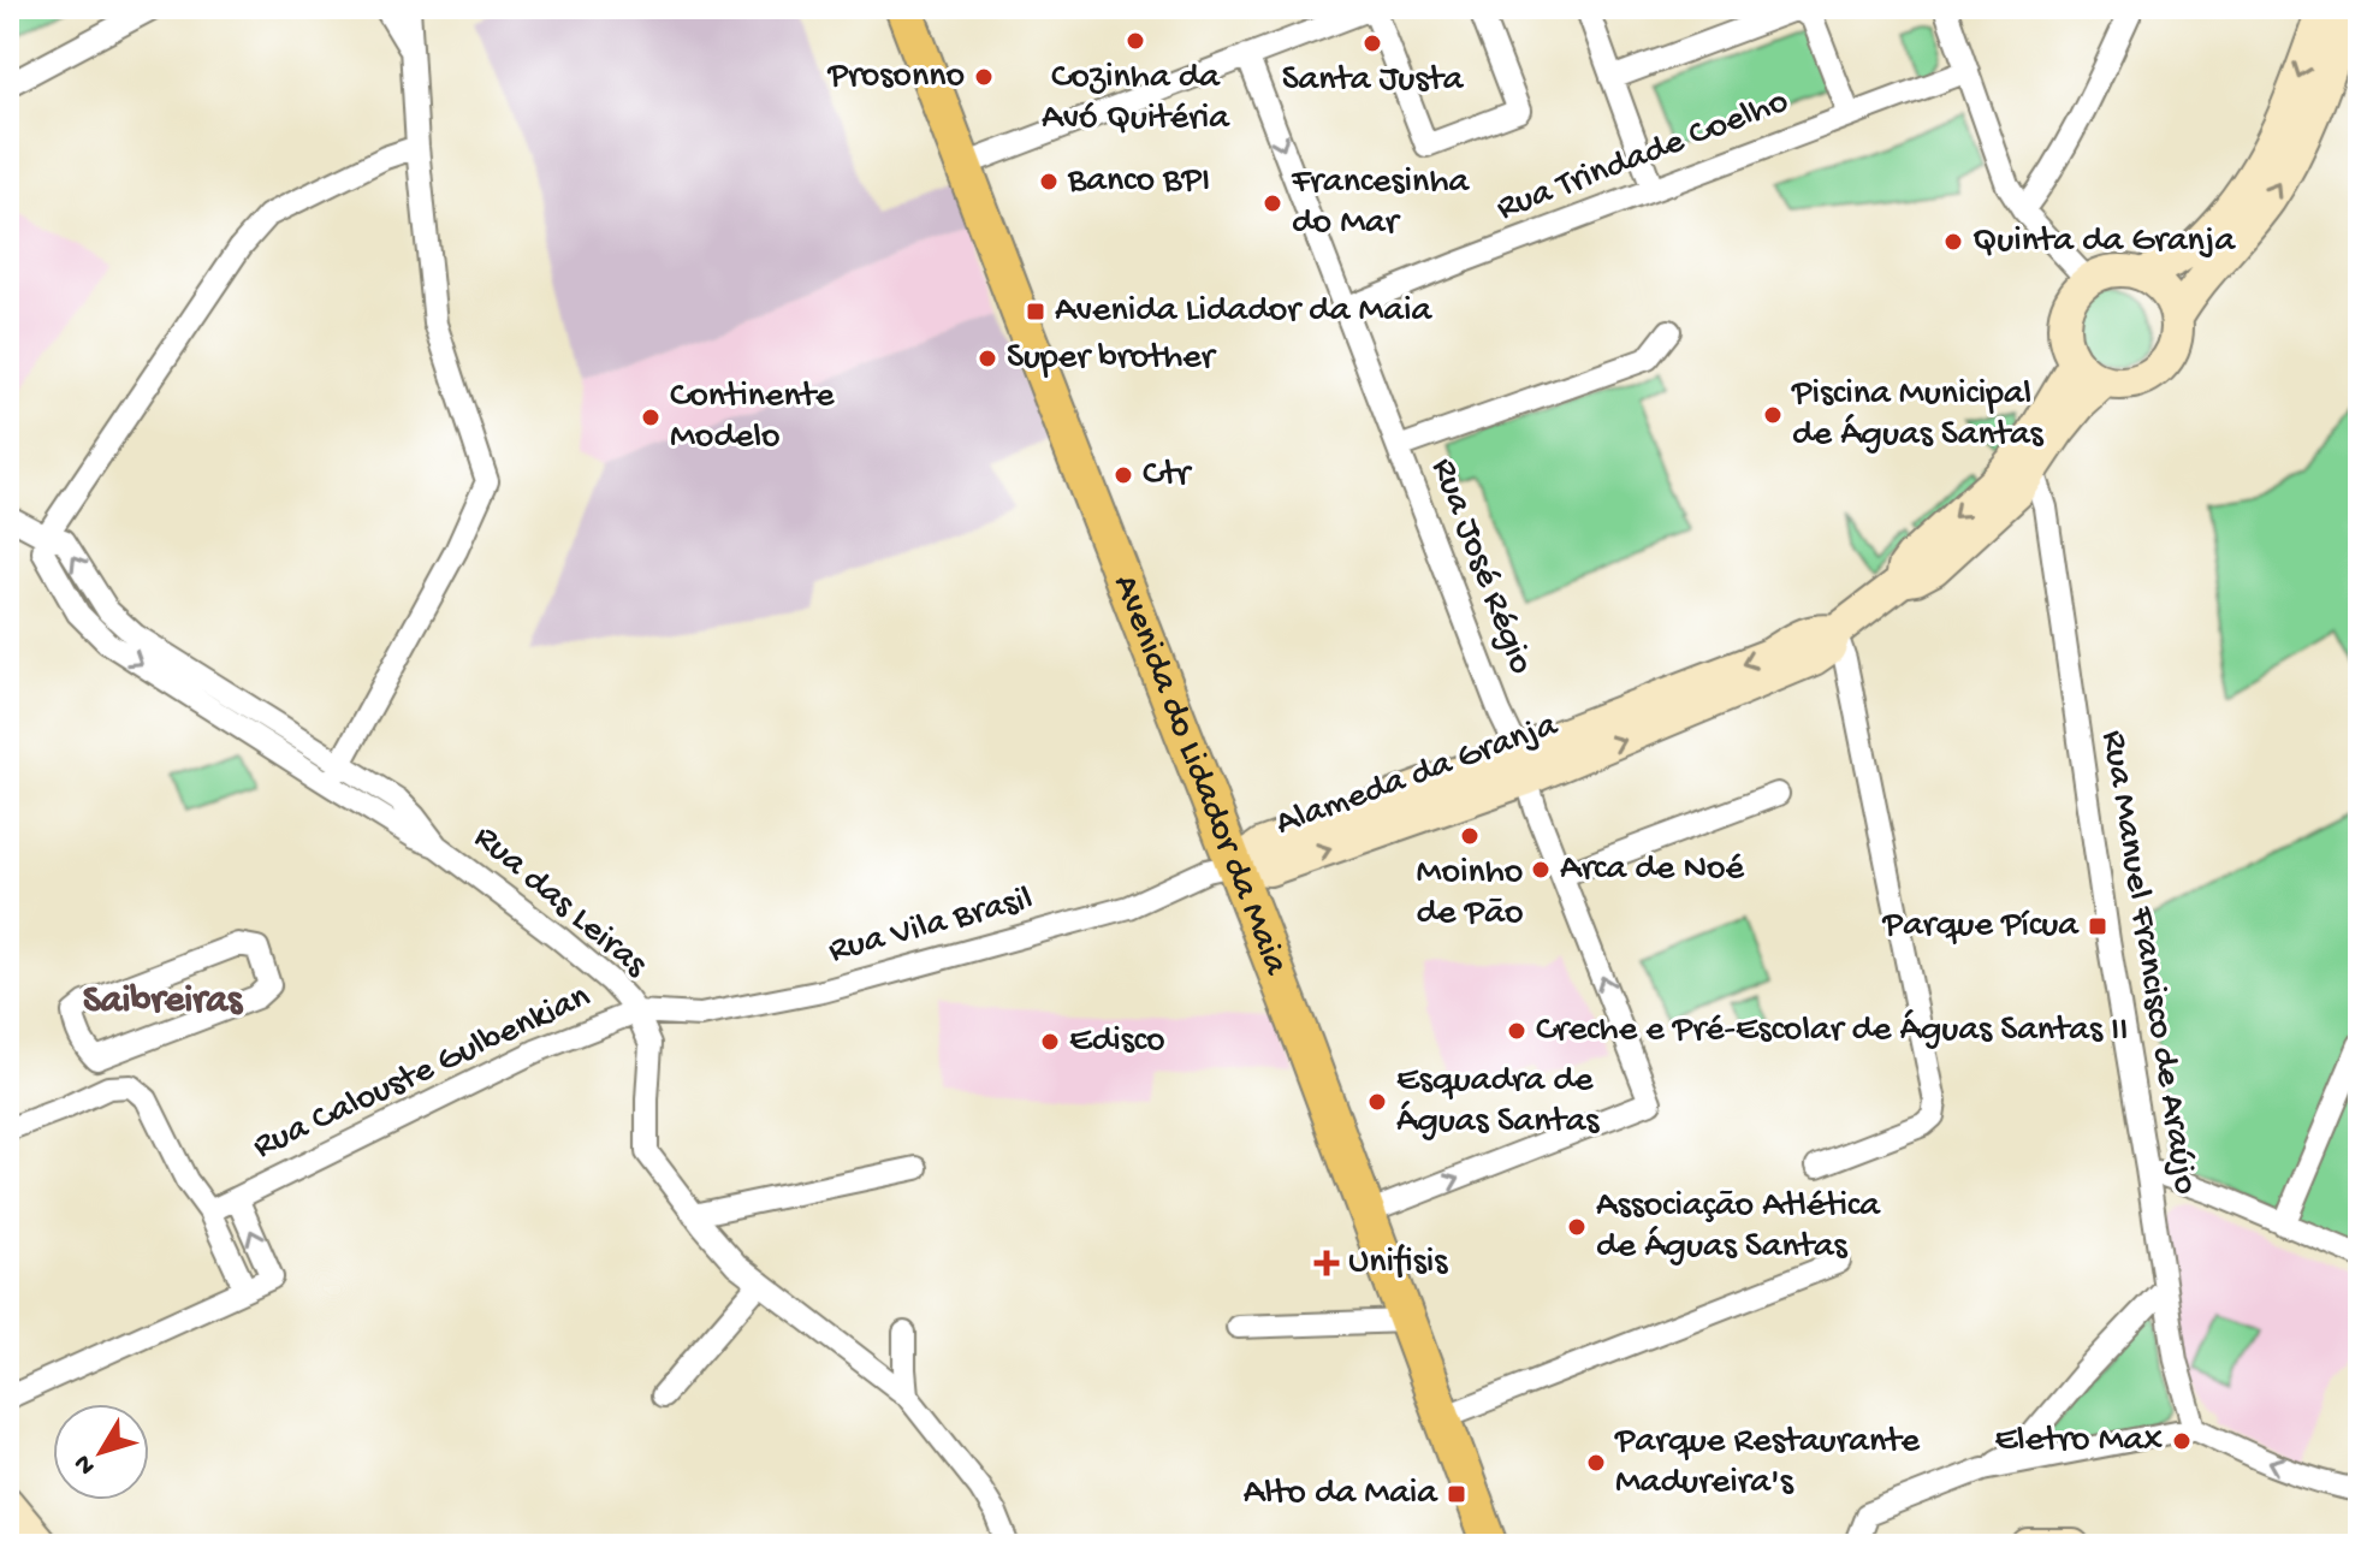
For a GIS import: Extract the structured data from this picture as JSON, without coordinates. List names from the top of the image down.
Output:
{
  "streets": {
    "main road": ["Avenida do Lidador da Maia"],
    "street": [
      "Rua Trindade Coelho",
      "Rua José Régio",
      "Alameda da Granja",
      "Rua das Leiras",
      "Rua Vila Brasil",
      "Rua Manuel Francisco de Araújo",
      "Rua Calouste Gulbenkian"
    ]
  },
  "crossings": [
    ["Rua Trindade Coelho", "Rua José Régio"],
    ["Rua José Régio", "Avenida do Lidador da Maia"],
    ["Rua José Régio", "Alameda da Granja"],
    ["Avenida do Lidador da Maia", "Alameda da Granja"],
    ["Avenida do Lidador da Maia", "Rua Vila Brasil"],
    ["Alameda da Granja", "Rua Vila Brasil"],
    ["Alameda da Granja", "Rua Manuel Francisco de Araújo"],
    ["Rua das Leiras", "Rua Vila Brasil"],
    ["Rua das Leiras", "Rua Calouste Gulbenkian"],
    ["Rua Vila Brasil", "Rua Calouste Gulbenkian"]
  ],
  "districts": ["Saibreiras"],
  "places": {
    "other": [
      "Cozinha da Avó Quitéria",
      "Santa Justa",
      "Prosonno",
      "Banco BPI",
      "Francesinha do Mar",
      "Quinta da Granja",
      "Super brother",
      "Piscina Municipal de Águas Santas",
      "Continente Modelo",
      "Ctr",
      "Moinho de Pão",
      "Arca de Noé",
      "Creche e Pré-Escolar de Águas Santas II",
      "Edisco",
      "Esquadra de Águas Santas",
      "Associação Atlética de Águas Santas",
      "Eletro Max",
      "Parque Restaurante Madureira's"
    ],
    "transit": ["Avenida Lidador da Maia", "Parque Pícua", "Alto da Maia"],
    "health": ["Unifisis"]
  },
  "north": "bottom left"
}
